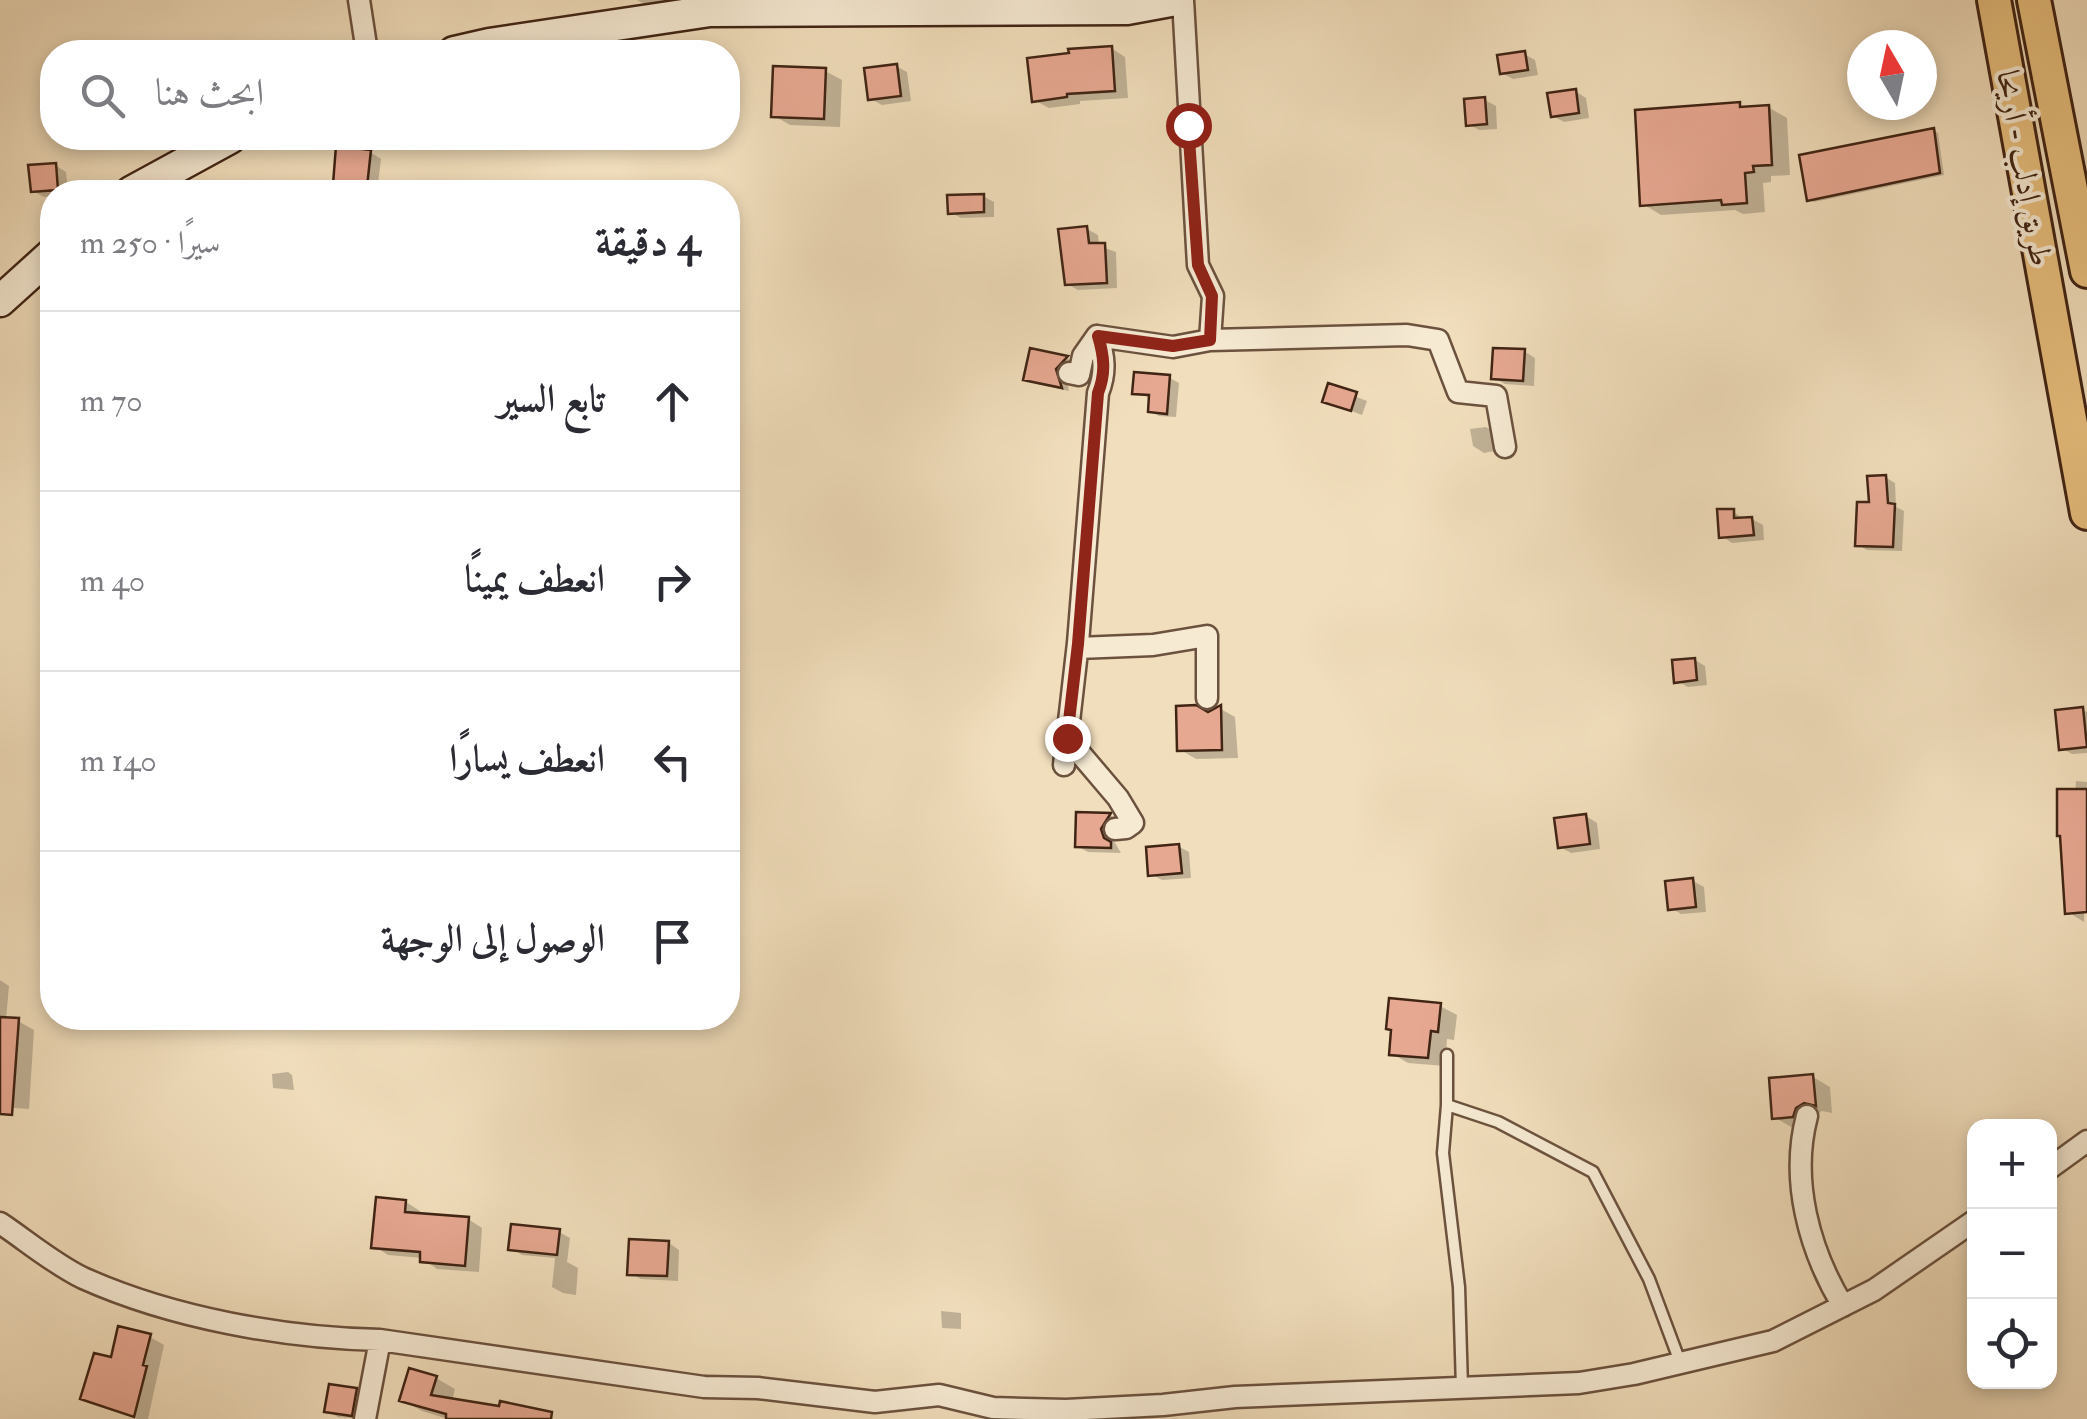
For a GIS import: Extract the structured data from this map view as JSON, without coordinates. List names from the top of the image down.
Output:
{
  "streets": {
    "main road": ["طريق إدلب - أريحا"]
  },
  "north": "top",
  "page": {
    "search": "ابحث هنا",
    "heading": ["4 دقيقة", "سيرًا · 250 m"],
    "list": [
      ["تابع السير", "70 m"],
      ["انعطف يمينًا", "40 m"],
      ["انعطف يسارًا", "140 m"],
      "الوصول إلى الوجهة"
    ],
    "map_buttons": ["+", "−"]
  }
}
